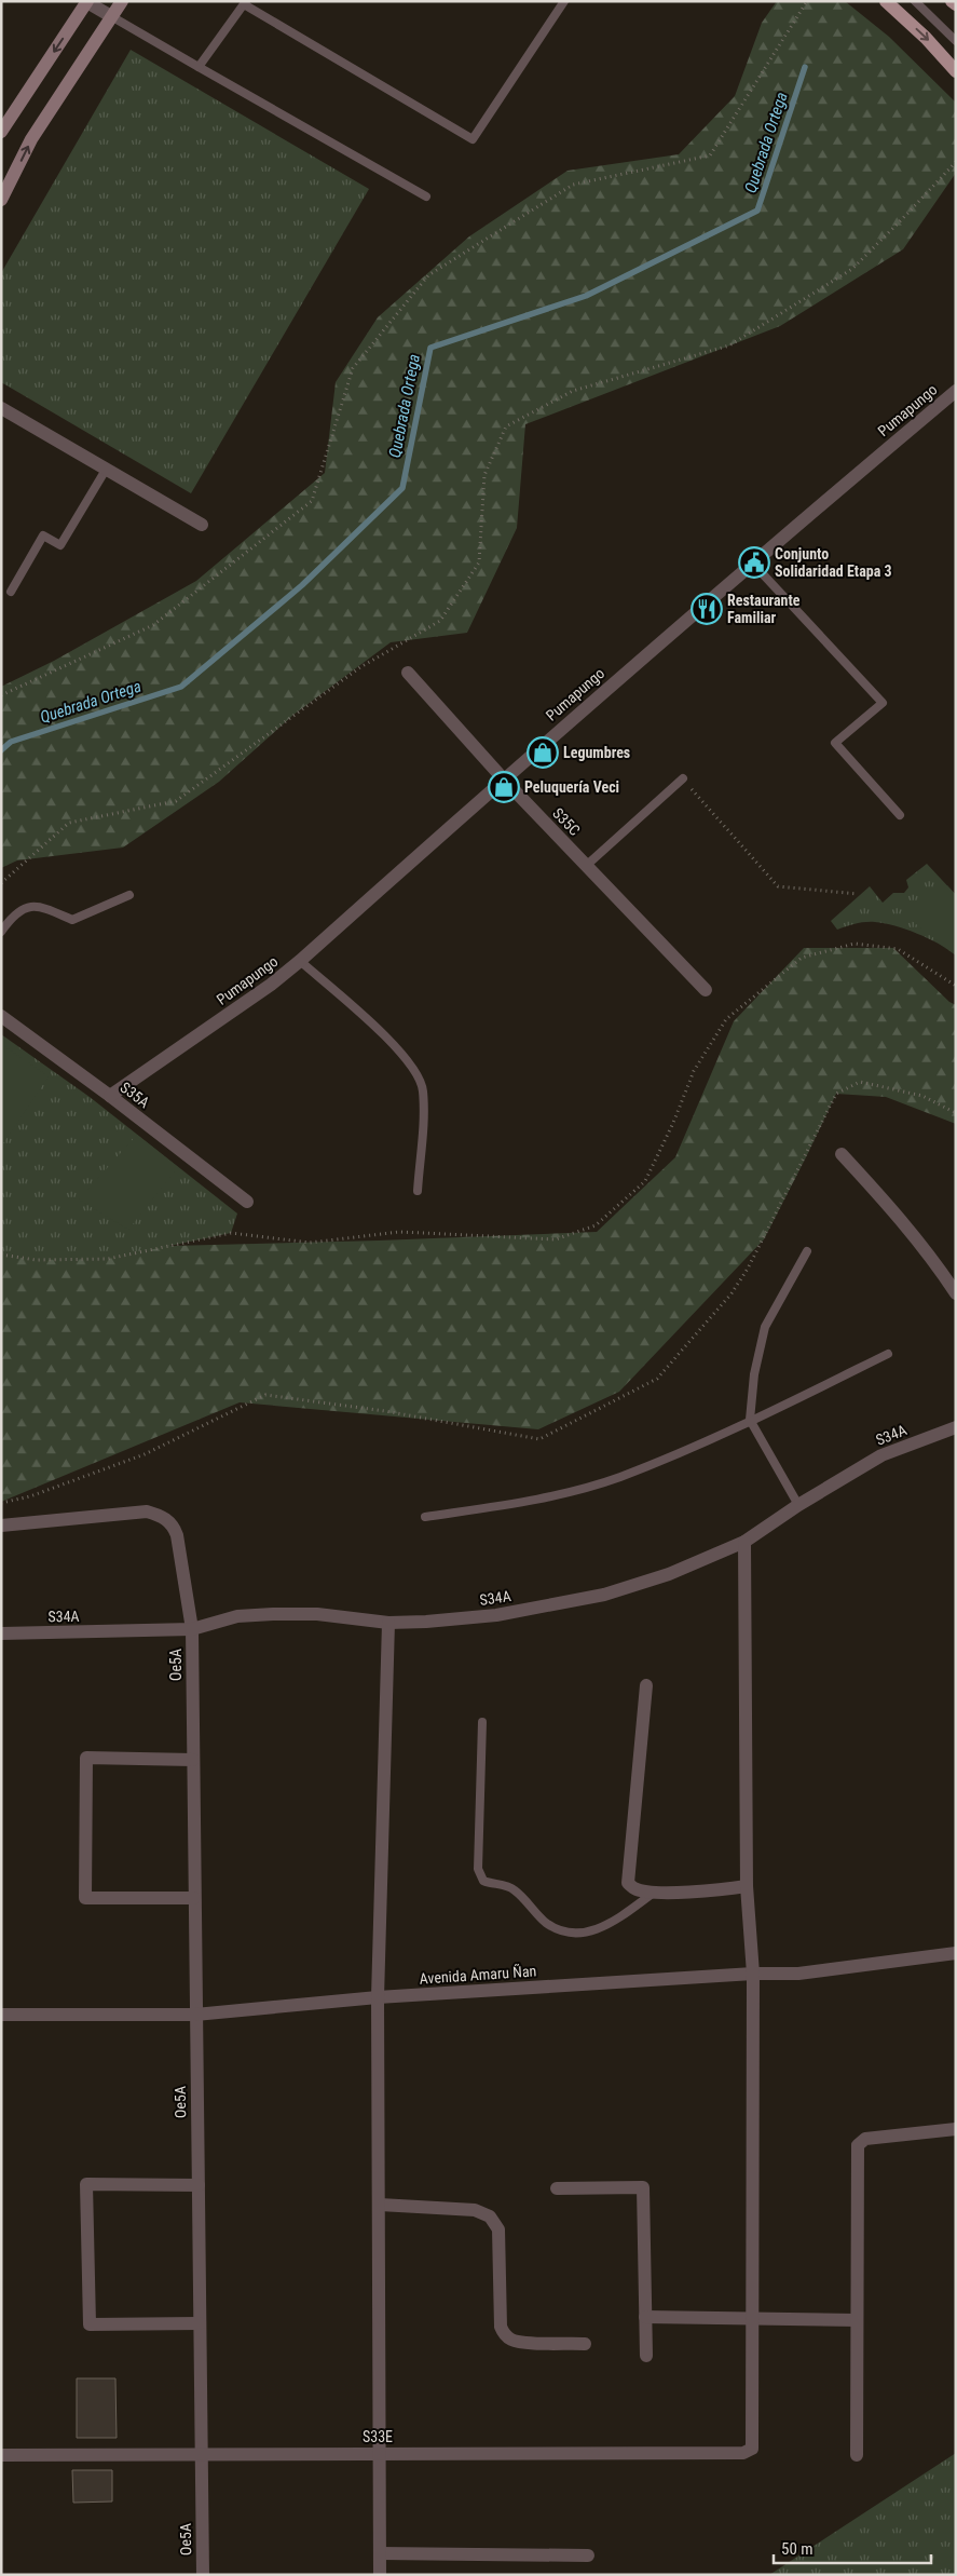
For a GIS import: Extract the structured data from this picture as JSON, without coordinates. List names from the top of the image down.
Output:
{
  "streets": {
    "street": [
      "Pumapungo",
      "S35C",
      "S35A",
      "S34A",
      "Oe5A",
      "Avenida Amaru Ñan",
      "S33E"
    ]
  },
  "crossings": [
    ["Pumapungo", "S35C"],
    ["Pumapungo", "S35A"],
    ["S34A", "Oe5A"],
    ["Oe5A", "Avenida Amaru Ñan"],
    ["Oe5A", "S33E"]
  ],
  "water": ["Quebrada Ortega"],
  "places": {
    "public building": ["Conjunto Solidaridad Etapa 3"],
    "restaurant": ["Restaurante Familiar"],
    "shop": ["Legumbres", "Peluquería Veci"]
  },
  "scale_bar": "50 m"
}
